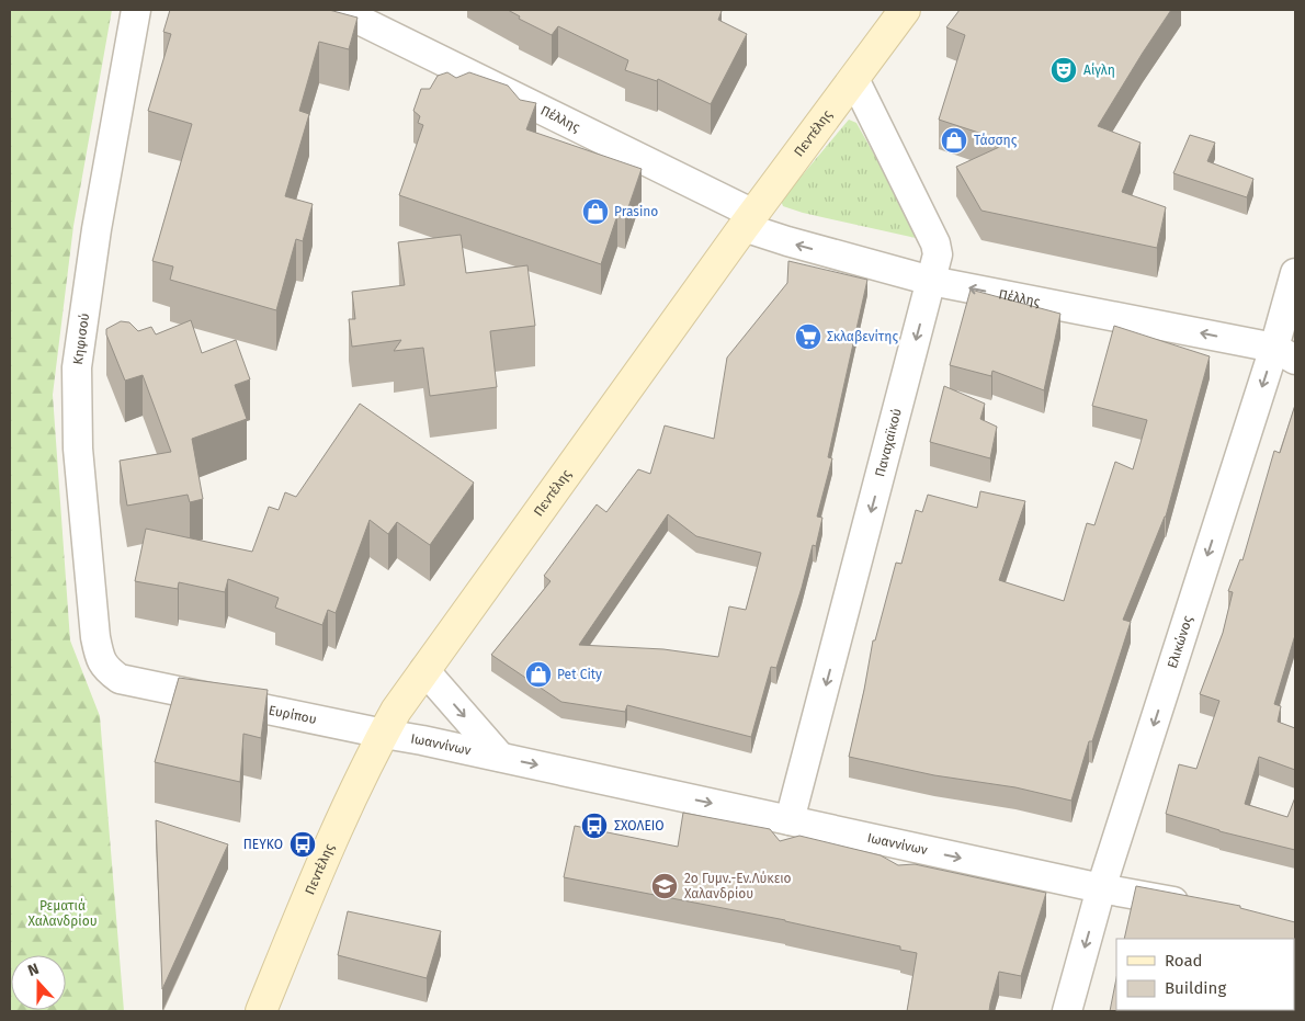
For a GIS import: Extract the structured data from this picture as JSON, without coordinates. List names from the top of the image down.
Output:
{
  "streets": {
    "main road": ["Πεντέλης"],
    "street": [
      "Πέλλης",
      "Κηφισού",
      "Παναχαϊκού",
      "Ελικώνος",
      "Ευρίπου",
      "Ιωαννίνων"
    ]
  },
  "crossings": [
    ["Πέλλης", "Πεντέλης"],
    ["Πέλλης", "Παναχαϊκού"],
    ["Πέλλης", "Ελικώνος"],
    ["Πεντέλης", "Παναχαϊκού"],
    ["Πεντέλης", "Ευρίπου"],
    ["Πεντέλης", "Ιωαννίνων"],
    ["Κηφισού", "Ευρίπου"],
    ["Παναχαϊκού", "Ιωαννίνων"],
    ["Ελικώνος", "Ιωαννίνων"],
    ["Ευρίπου", "Ιωαννίνων"]
  ],
  "one_way": [
    "Πέλλης",
    "Παναχαϊκού",
    "Ελικώνος",
    "Ιωαννίνων"
  ],
  "parks": ["Ρεματιά Χαλανδρίου"],
  "places": {
    "theatre": ["Αίγλη"],
    "shop": ["Τάσσης", "Prasino", "Pet City"],
    "supermarket": ["Σκλαβενίτης"],
    "bus stop": ["ΣΧΟΛΕΙΟ", "ΠΕΥΚΟ"],
    "school or university": ["2ο Γυμν.-Εν.Λύκειο Χαλανδρίου"]
  },
  "legend": ["Road", "Building"],
  "north": "top"
}
